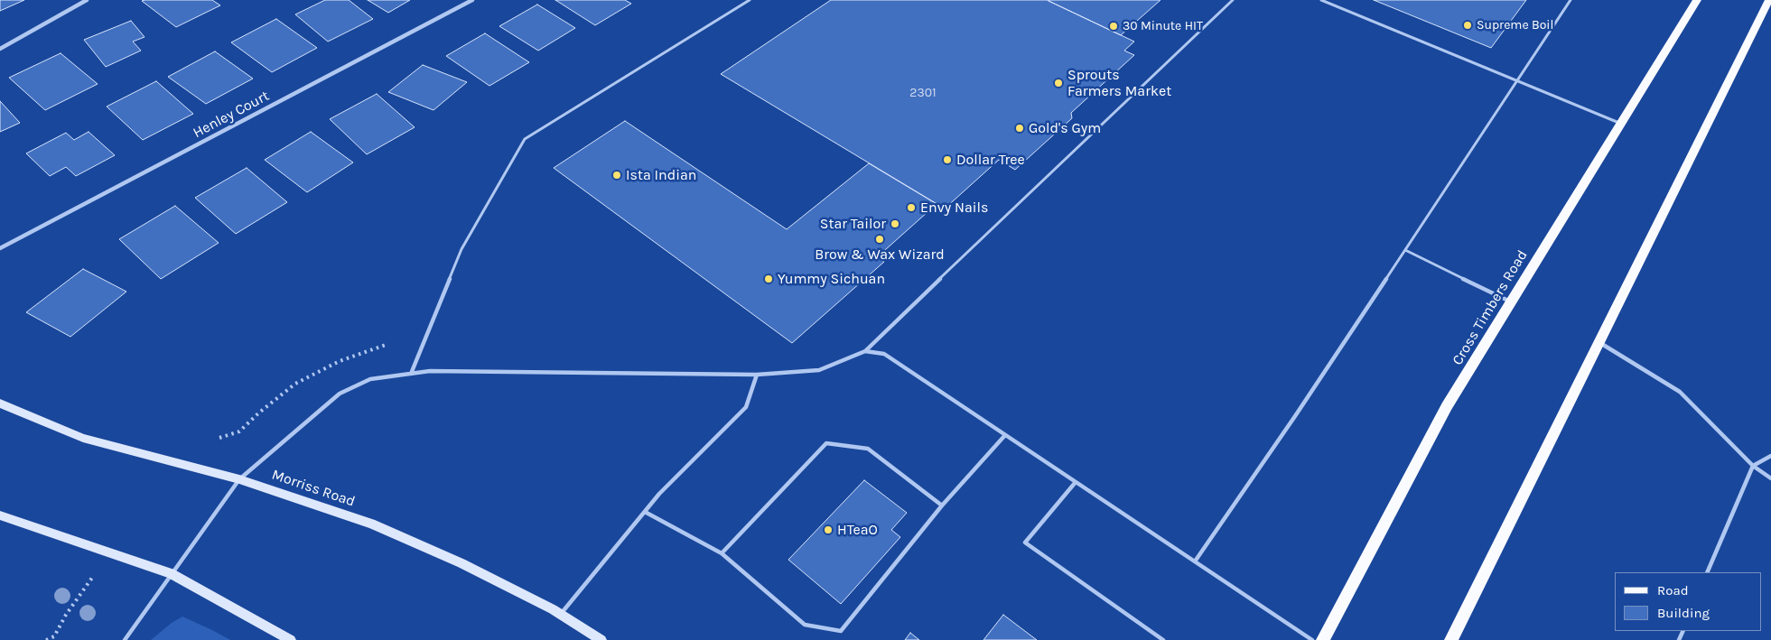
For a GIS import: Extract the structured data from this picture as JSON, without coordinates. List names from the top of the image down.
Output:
{
  "streets": {
    "main road": ["Cross Timbers Road", "Morriss Road"],
    "street": ["Henley Court"]
  },
  "places": [
    "Supreme Boil",
    "30 Minute HIT",
    "Sprouts Farmers Market",
    "Gold's Gym",
    "Dollar Tree",
    "Ista Indian",
    "Envy Nails",
    "Star Tailor",
    "Brow & Wax Wizard",
    "Yummy Sichuan",
    "HTeaO"
  ],
  "house_numbers": ["2301"],
  "legend": ["Road", "Building"]
}
